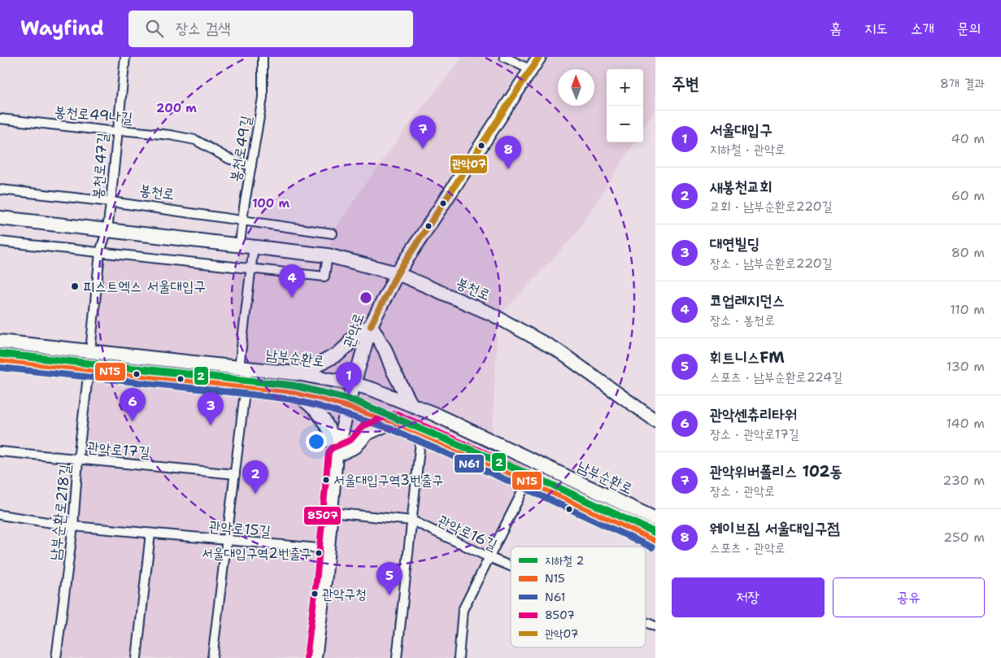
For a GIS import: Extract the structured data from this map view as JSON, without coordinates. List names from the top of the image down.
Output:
{
  "streets": {
    "main road": ["봉천로", "관악로", "남부순환로"],
    "street": [
      "봉천로49나길",
      "봉천로49길",
      "봉천로47길",
      "관악로17길",
      "남부순환로218길",
      "관악로15길",
      "관악로16길"
    ]
  },
  "crossings": [
    ["봉천로49나길", "봉천로49길"],
    ["봉천로49나길", "봉천로47길"],
    ["봉천로49길", "봉천로"],
    ["봉천로47길", "봉천로"],
    ["봉천로", "관악로"],
    ["관악로", "남부순환로"],
    ["관악로", "관악로15길"],
    ["관악로", "관악로16길"],
    ["관악로17길", "남부순환로218길"],
    ["남부순환로218길", "관악로15길"]
  ],
  "places": [
    "피스트엑스 서울대입구",
    "서울대입구역3번출구",
    "서울대입구역2번출구",
    "관악구청"
  ],
  "lines": [
    "transit line 관악07",
    "metro line 2",
    "transit line N15",
    "transit line N61",
    "transit line 8507"
  ],
  "legend": [
    "지하철 2",
    "N15",
    "N61",
    "8507",
    "관악07"
  ],
  "north": "top",
  "page": {
    "header": "Wayfind",
    "search": "장소 검색",
    "nav": [
      "홈",
      "지도",
      "소개",
      "문의"
    ],
    "heading": ["주변", "8개 결과"],
    "map_buttons": ["+", "−"],
    "list": [
      {
        "mark": "1",
        "name": "서울대입구",
        "note": "지하철 · 관악로",
        "value": "40 m"
      },
      {
        "mark": "2",
        "name": "새봉천교회",
        "note": "교회 · 남부순환로220길",
        "value": "60 m"
      },
      {
        "mark": "3",
        "name": "대연빌딩",
        "note": "장소 · 남부순환로220길",
        "value": "80 m"
      },
      {
        "mark": "4",
        "name": "코업레지던스",
        "note": "장소 · 봉천로",
        "value": "110 m"
      },
      {
        "mark": "5",
        "name": "휘트니스FM",
        "note": "스포츠 · 남부순환로224길",
        "value": "130 m"
      },
      {
        "mark": "6",
        "name": "관악센츄리타워",
        "note": "장소 · 관악로17길",
        "value": "140 m"
      },
      {
        "mark": "7",
        "name": "관악위버폴리스 102동",
        "note": "장소 · 관악로",
        "value": "230 m"
      },
      {
        "mark": "8",
        "name": "웨이브짐 서울대입구점",
        "note": "스포츠 · 관악로",
        "value": "250 m"
      }
    ],
    "pins": [
      "7",
      "8",
      "4",
      "1",
      "6",
      "3",
      "2",
      "5"
    ],
    "buttons": ["저장", "공유"]
  },
  "rings": ["200 m", "100 m"]
}
